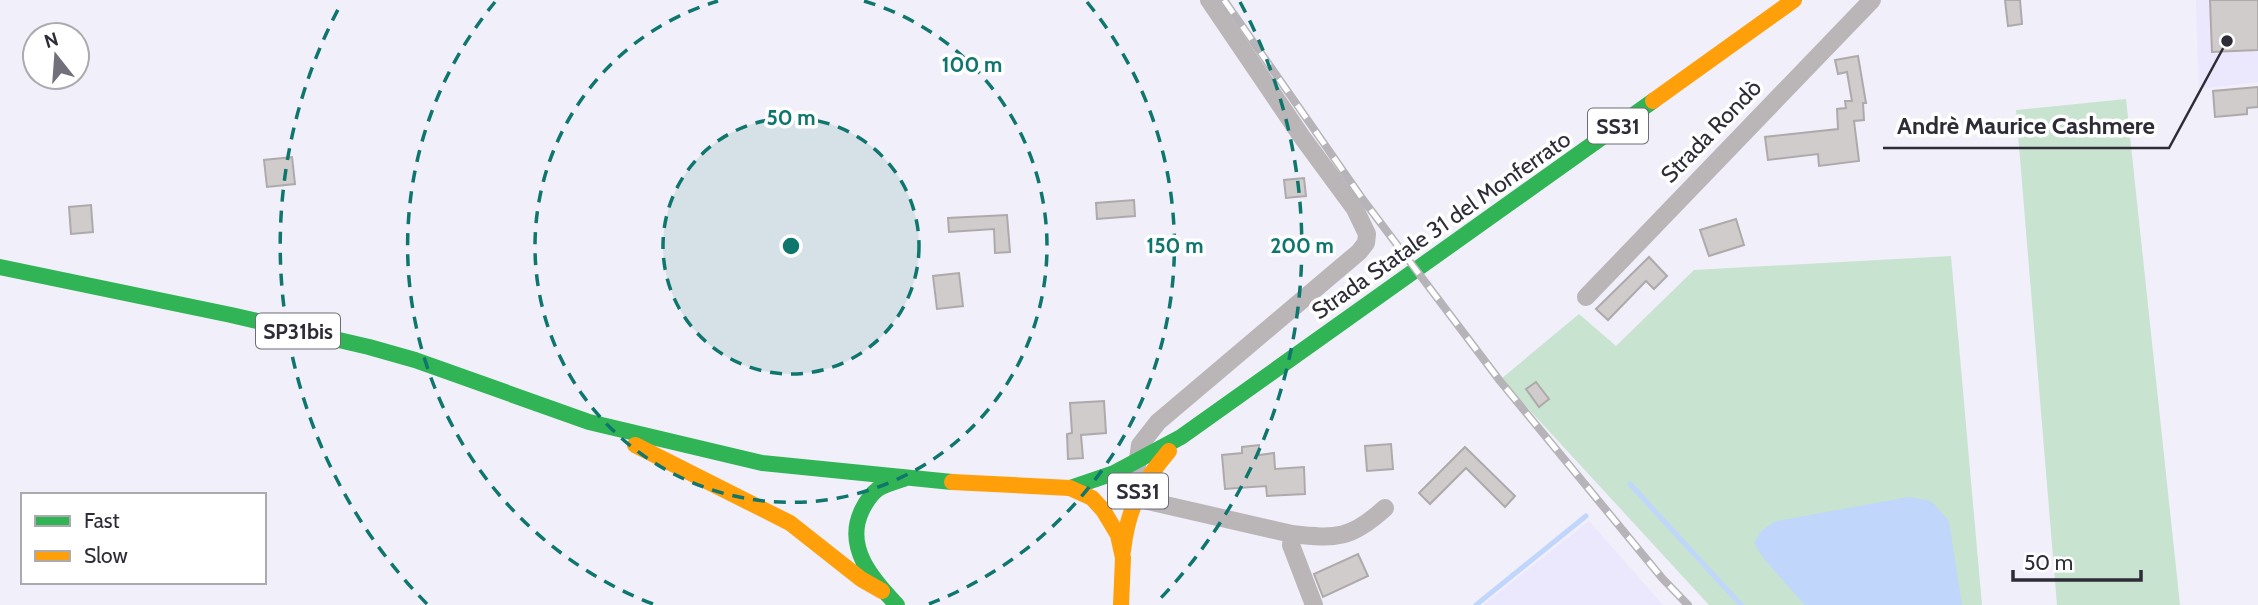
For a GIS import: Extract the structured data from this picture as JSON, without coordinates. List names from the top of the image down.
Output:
{
  "streets": {
    "main road": ["SS31", "Strada Statale 31 del Monferrato", "SP31bis"],
    "street": ["Strada Rondò"]
  },
  "places": ["Andrè Maurice Cashmere"],
  "legend": ["Fast", "Slow"],
  "scale_bar": "50 m",
  "north": "top",
  "rings": [
    "100 m",
    "50 m",
    "150 m",
    "200 m"
  ]
}
